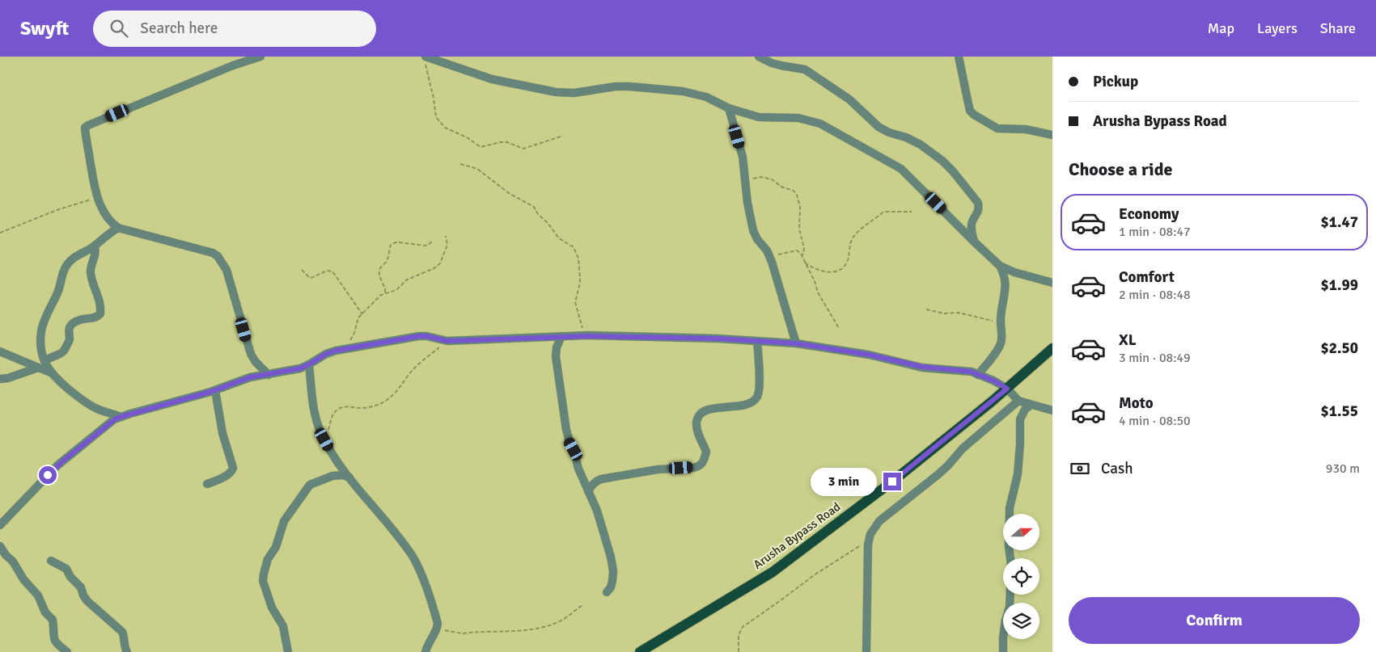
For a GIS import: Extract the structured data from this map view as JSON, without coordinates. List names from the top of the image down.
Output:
{
  "streets": {
    "main road": ["Arusha Bypass Road"]
  },
  "north": "right",
  "page": {
    "header": "Swyft",
    "search": "Search here",
    "nav": ["Map", "Layers", "Share"],
    "banner": ["Pickup", "Arusha Bypass Road"],
    "heading": "Choose a ride",
    "list": [
      {
        "name": "Economy",
        "note": "1 min · 08:47",
        "value": "$1.47"
      },
      {
        "name": "Comfort",
        "note": "2 min · 08:48",
        "value": "$1.99"
      },
      {
        "name": "XL",
        "note": "3 min · 08:49",
        "value": "$2.50"
      },
      {
        "name": "Moto",
        "note": "4 min · 08:50",
        "value": "$1.55"
      }
    ],
    "pay": ["Cash", "930 m"],
    "bubble": "3 min",
    "buttons": "Confirm"
  }
}
